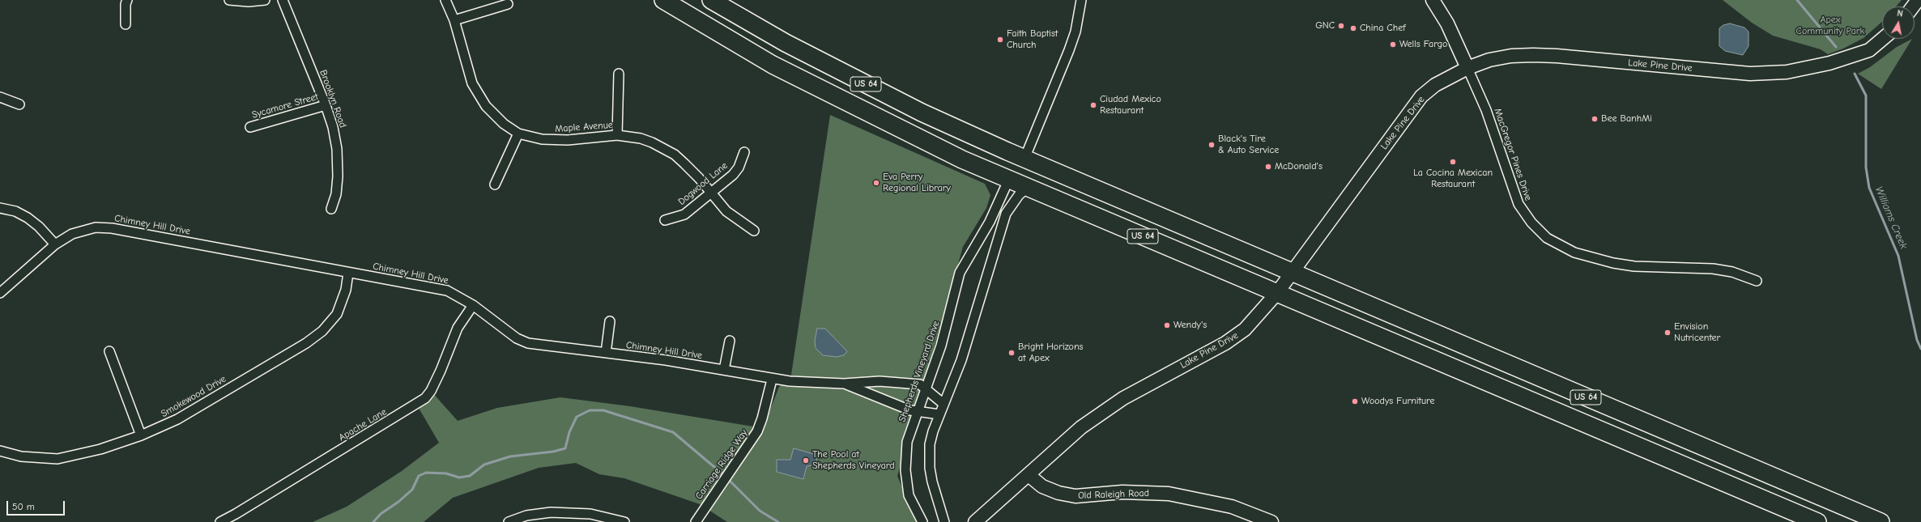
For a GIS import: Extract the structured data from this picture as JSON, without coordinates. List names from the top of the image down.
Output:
{
  "streets": {
    "highway": ["US 64"],
    "main road": ["Lake Pine Drive", "Old Raleigh Road"],
    "street": [
      "Brooklyn Road",
      "Sycamore Street",
      "Maple Avenue",
      "MacGregor Pines Drive",
      "Dogwood Lane",
      "Chimney Hill Drive",
      "Shepherds Vineyard Drive",
      "Smokewood Drive",
      "Apache Lane",
      "Carriage Ridge Way"
    ]
  },
  "crossings": [
    ["Lake Pine Drive", "US 64"],
    ["Lake Pine Drive", "MacGregor Pines Drive"],
    ["Lake Pine Drive", "Old Raleigh Road"],
    ["US 64", "Shepherds Vineyard Drive"],
    ["Brooklyn Road", "Sycamore Street"],
    ["Maple Avenue", "Dogwood Lane"],
    ["Chimney Hill Drive", "Shepherds Vineyard Drive"],
    ["Chimney Hill Drive", "Smokewood Drive"],
    ["Chimney Hill Drive", "Apache Lane"],
    ["Chimney Hill Drive", "Carriage Ridge Way"]
  ],
  "water": ["Williams Creek"],
  "parks": ["Apex Community Park"],
  "places": [
    "GNC",
    "China Chef",
    "Faith Baptist Church",
    "Wells Fargo",
    "Ciudad Mexico Restaurant",
    "Bee BanhMi",
    "Black's Tire & Auto Service",
    "La Cocina Mexican Restaurant",
    "McDonald's",
    "Eva Perry Regional Library",
    "Wendy's",
    "Envision Nutricenter",
    "Bright Horizons at Apex",
    "Woodys Furniture",
    "The Pool at Shepherds Vineyard"
  ],
  "scale_bar": "50 m",
  "north": "top"
}
